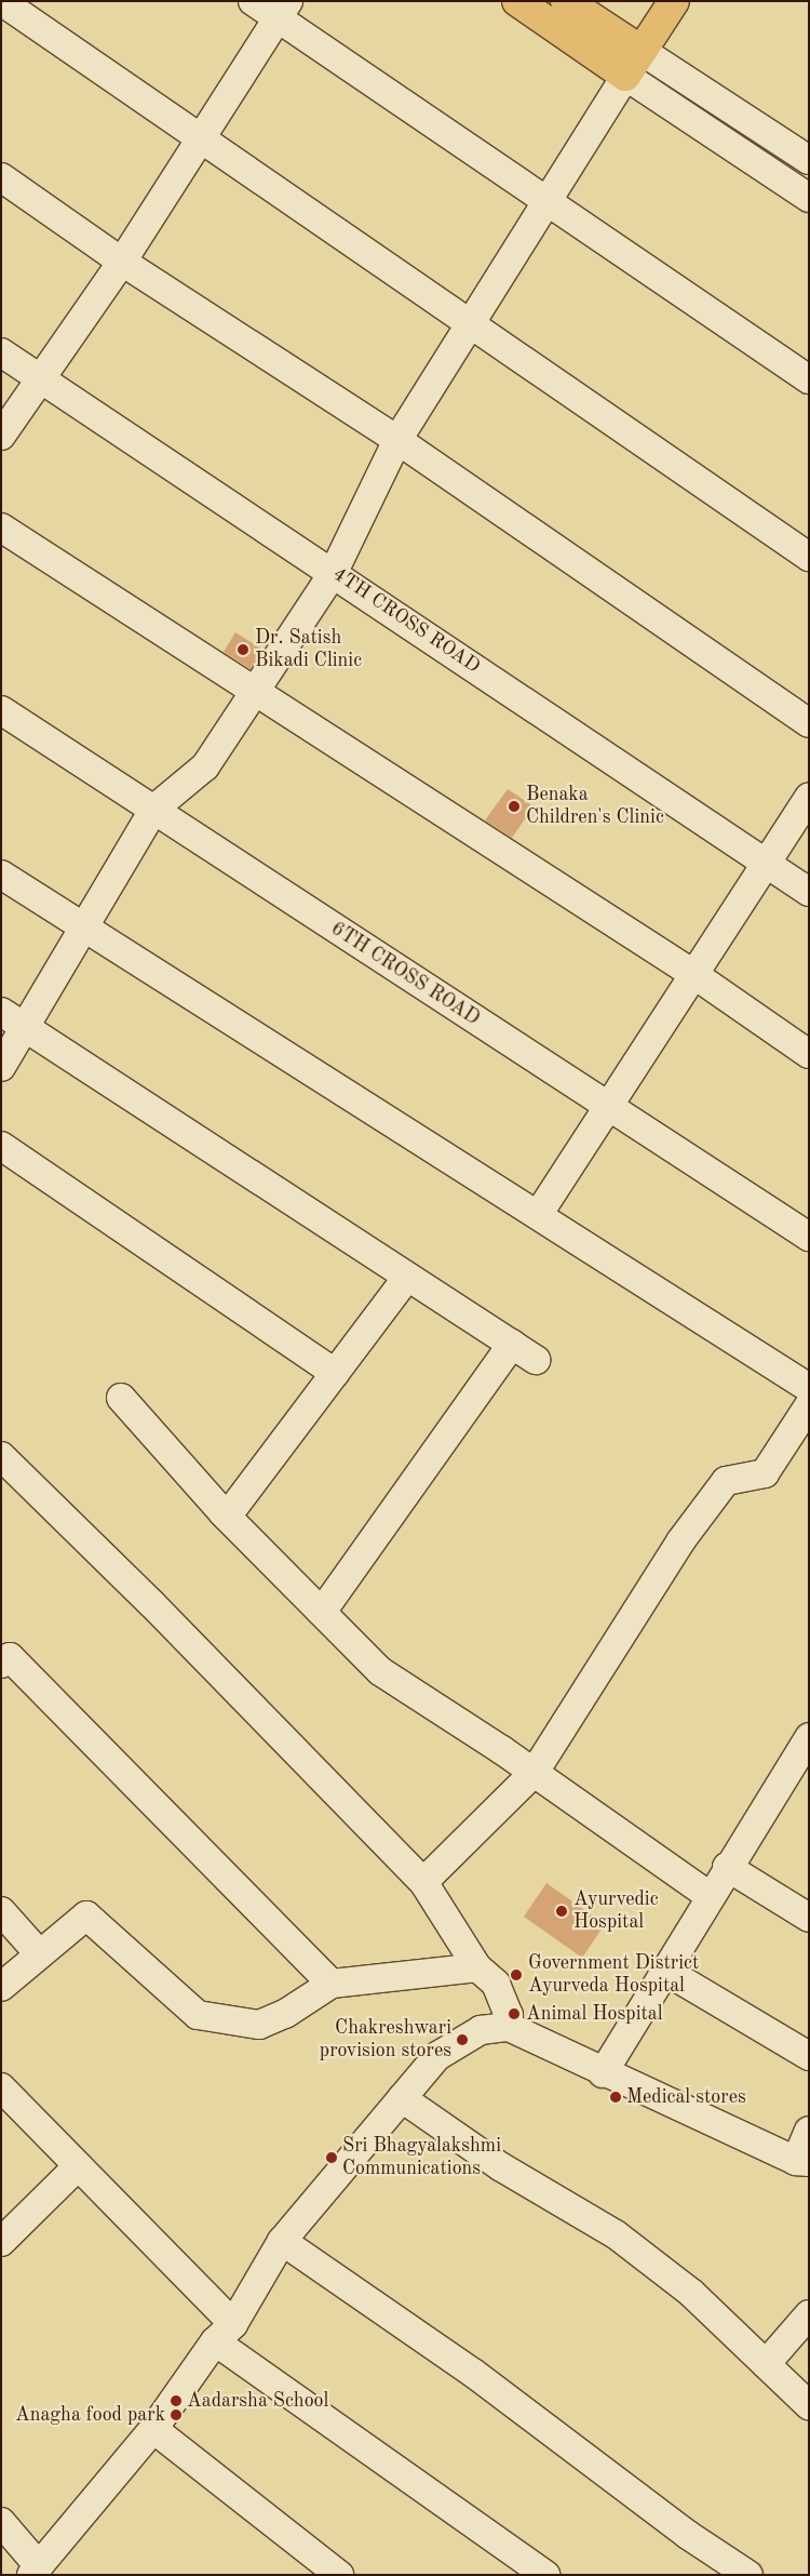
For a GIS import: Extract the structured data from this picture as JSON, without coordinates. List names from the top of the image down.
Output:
{
  "streets": {
    "street": ["4TH CROSS ROAD", "6TH CROSS ROAD"]
  },
  "places": [
    "Dr. Satish Bikadi Clinic",
    "Benaka Children's Clinic",
    "Ayurvedic Hospital",
    "Government District Ayurveda Hospital",
    "Animal Hospital",
    "Chakreshwari provision stores",
    "Medical stores",
    "Sri Bhagyalakshmi Communications",
    "Aadarsha School",
    "Anagha food park"
  ]
}
